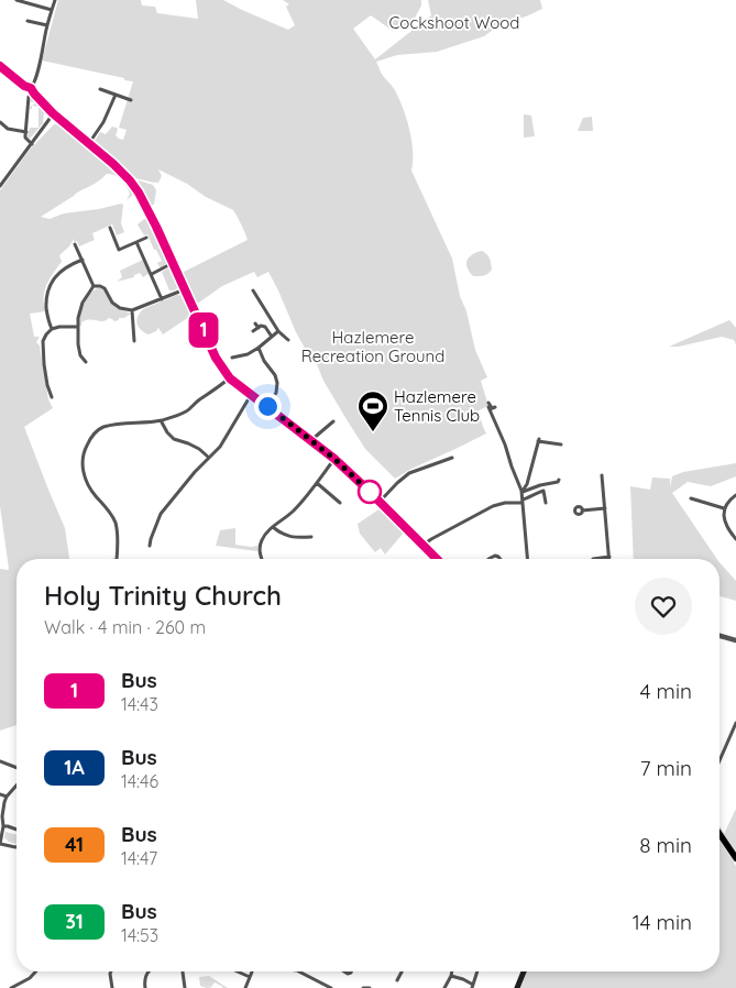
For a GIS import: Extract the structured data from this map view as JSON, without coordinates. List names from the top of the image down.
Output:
{
  "parks": ["Cockshoot Wood", "Hazlemere Recreation Ground"],
  "places": {
    "sports": ["Hazlemere Tennis Club"]
  },
  "lines": ["bus line 1"],
  "page": {
    "on_map": "1",
    "heading": ["Holy Trinity Church", "Walk · 4 min · 260 m"],
    "list": [
      {
        "mark": "1",
        "name": "Bus",
        "note": "14:43",
        "value": "4 min"
      },
      {
        "mark": "1A",
        "name": "Bus",
        "note": "14:46",
        "value": "7 min"
      },
      {
        "mark": "41",
        "name": "Bus",
        "note": "14:47",
        "value": "8 min"
      },
      {
        "mark": "31",
        "name": "Bus",
        "note": "14:53",
        "value": "14 min"
      }
    ]
  }
}
